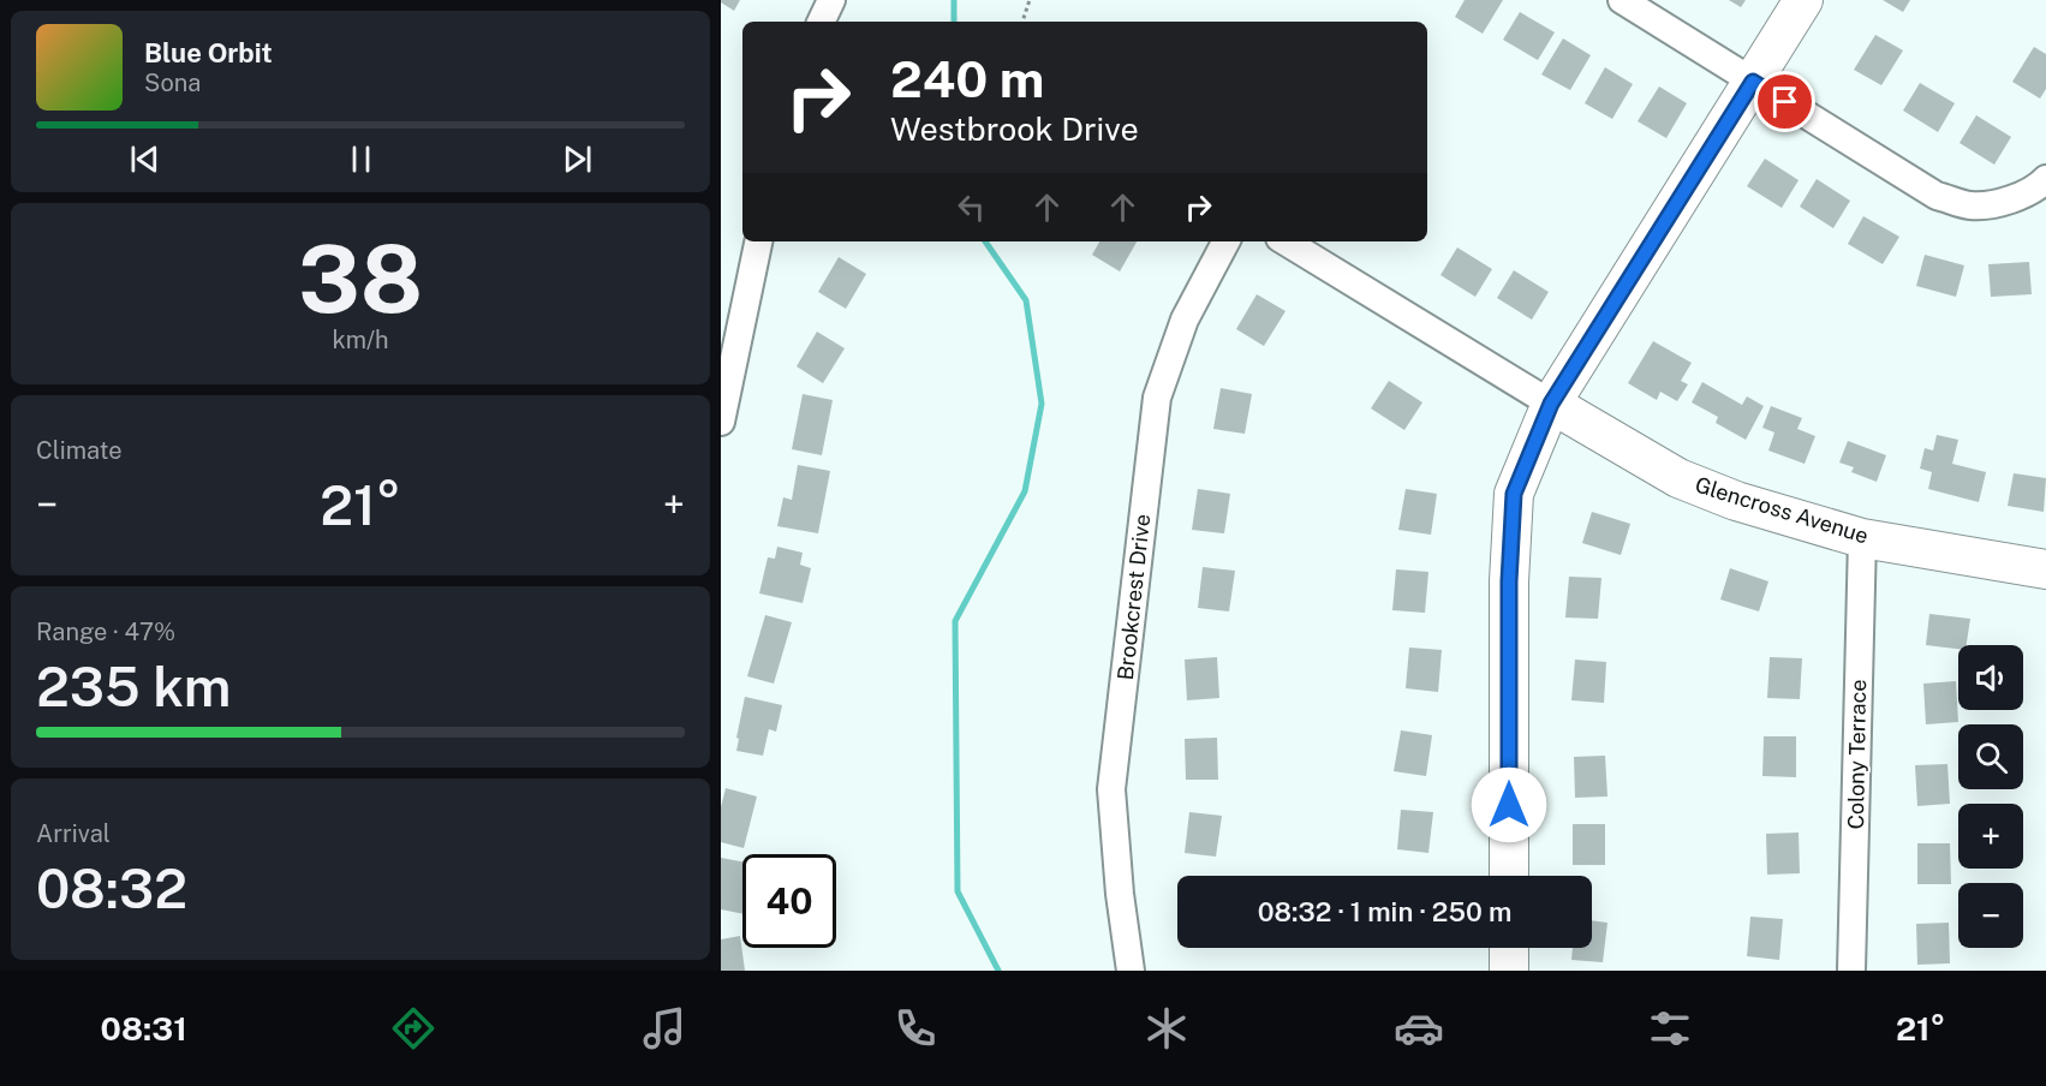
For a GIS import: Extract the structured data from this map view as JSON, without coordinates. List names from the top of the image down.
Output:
{
  "streets": {
    "street": ["Glencross Avenue", "Brookcrest Drive", "Colony Terrace"]
  },
  "crossings": [
    ["Glencross Avenue", "Colony Terrace"]
  ],
  "page": {
    "turn": ["240 m", "Westbrook Drive"],
    "song": ["Blue Orbit", "Sona"],
    "tile": [
      ["38", "km/h"],
      "Climate",
      ["Range · 47%", "235 km"],
      ["Arrival", "08:32"]
    ],
    "heat": ["−", "21°", "+"],
    "map_buttons": ["+", "−"],
    "limit": "40",
    "trip": "08:32 · 1 min · 250 m",
    "tabs": ["08:31", "21°"]
  }
}
